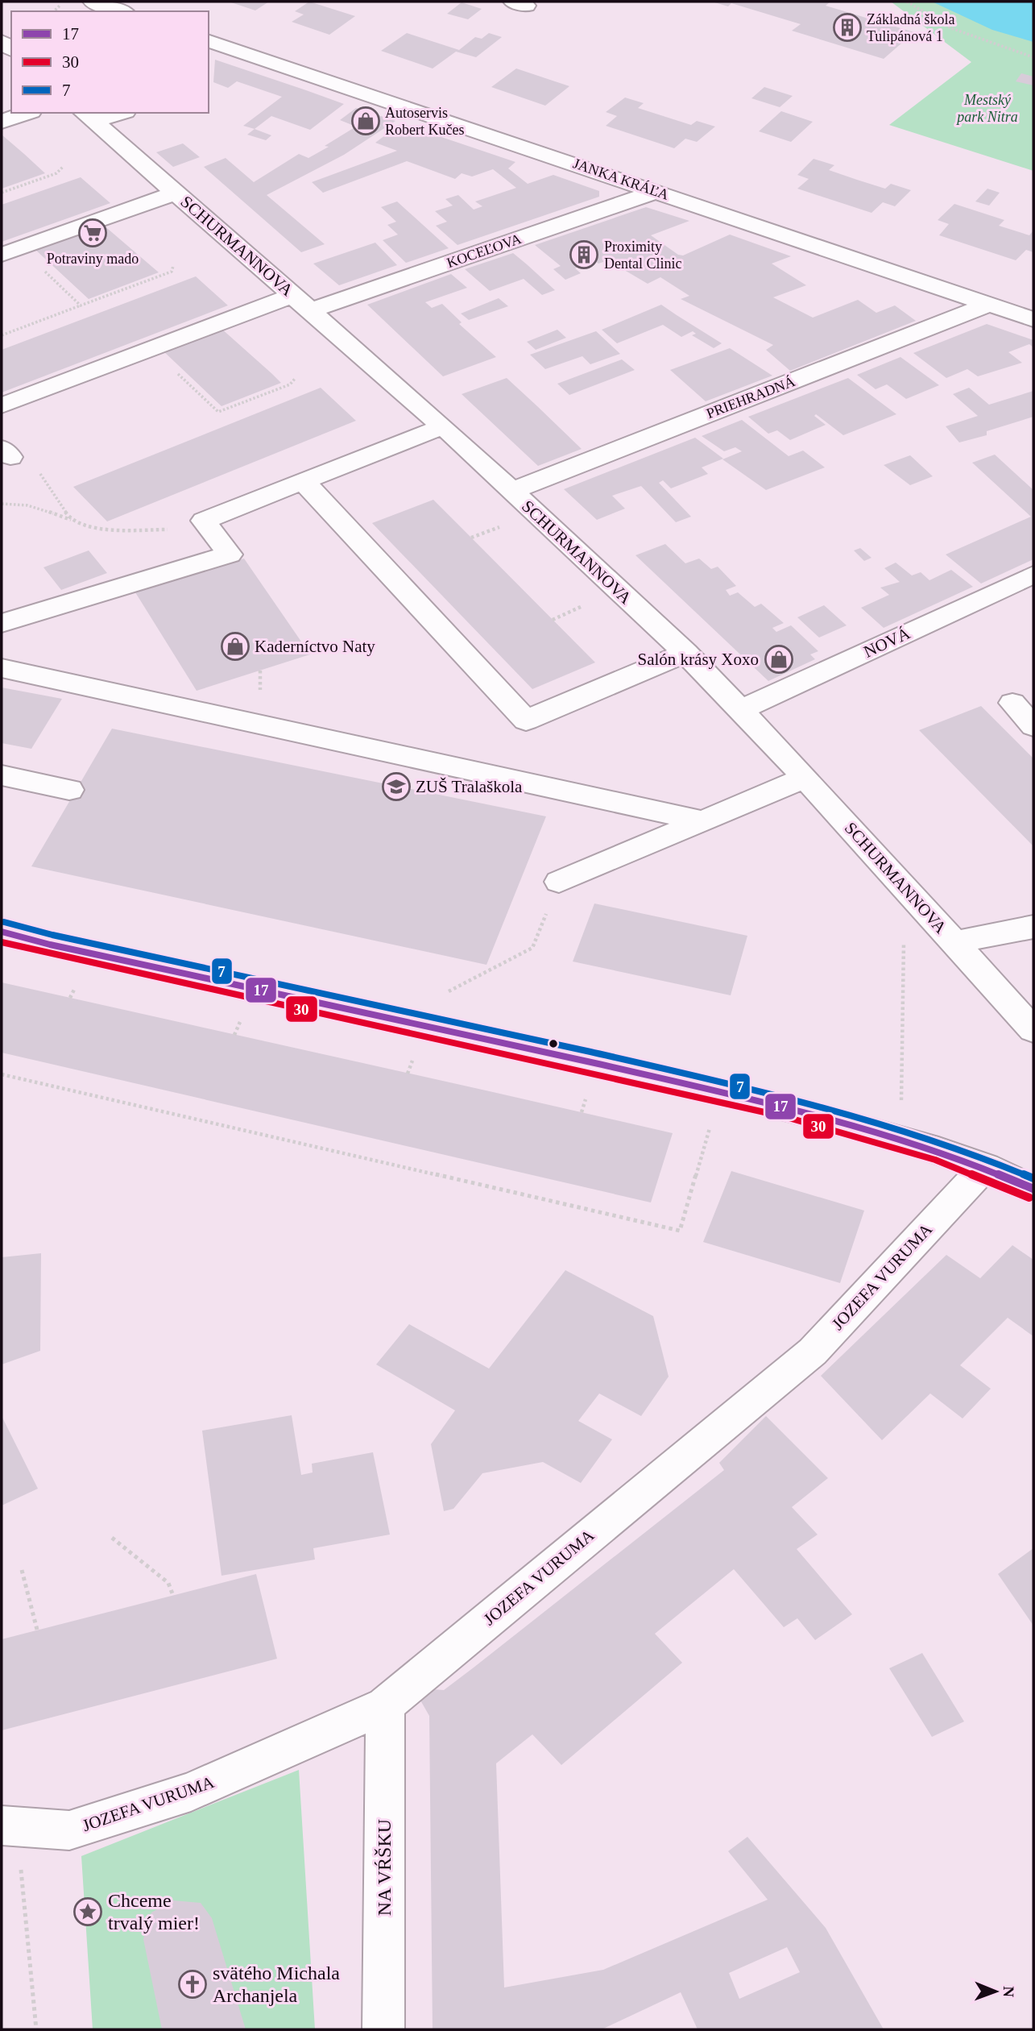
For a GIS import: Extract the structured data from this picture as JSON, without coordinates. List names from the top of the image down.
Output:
{
  "streets": {
    "street": [
      "JANKA KRÁĽA",
      "SCHURMANNOVA",
      "KOCEĽOVA",
      "PRIEHRADNÁ",
      "NOVÁ",
      "JOZEFA VURUMA",
      "NA VŔŠKU"
    ]
  },
  "crossings": [
    ["JANKA KRÁĽA", "KOCEĽOVA"],
    ["JANKA KRÁĽA", "PRIEHRADNÁ"],
    ["SCHURMANNOVA", "KOCEĽOVA"],
    ["SCHURMANNOVA", "PRIEHRADNÁ"],
    ["SCHURMANNOVA", "NOVÁ"],
    ["JOZEFA VURUMA", "NA VŔŠKU"]
  ],
  "parks": ["Mestský park Nitra"],
  "places": {
    "building": ["Základná škola Tulipánová 1", "Proximity Dental Clinic"],
    "shop": ["Autoservis Robert Kučes", "Kaderníctvo Naty", "Salón krásy Xoxo"],
    "supermarket": ["Potraviny mado"],
    "school or university": ["ZUŠ Tralaškola"],
    "place": ["Chceme trvalý mier!"],
    "church": ["svätého Michala Archanjela"]
  },
  "lines": ["transit line 7", "transit line 17", "transit line 30"],
  "legend": ["17", "30", "7"],
  "north": "right"
}
